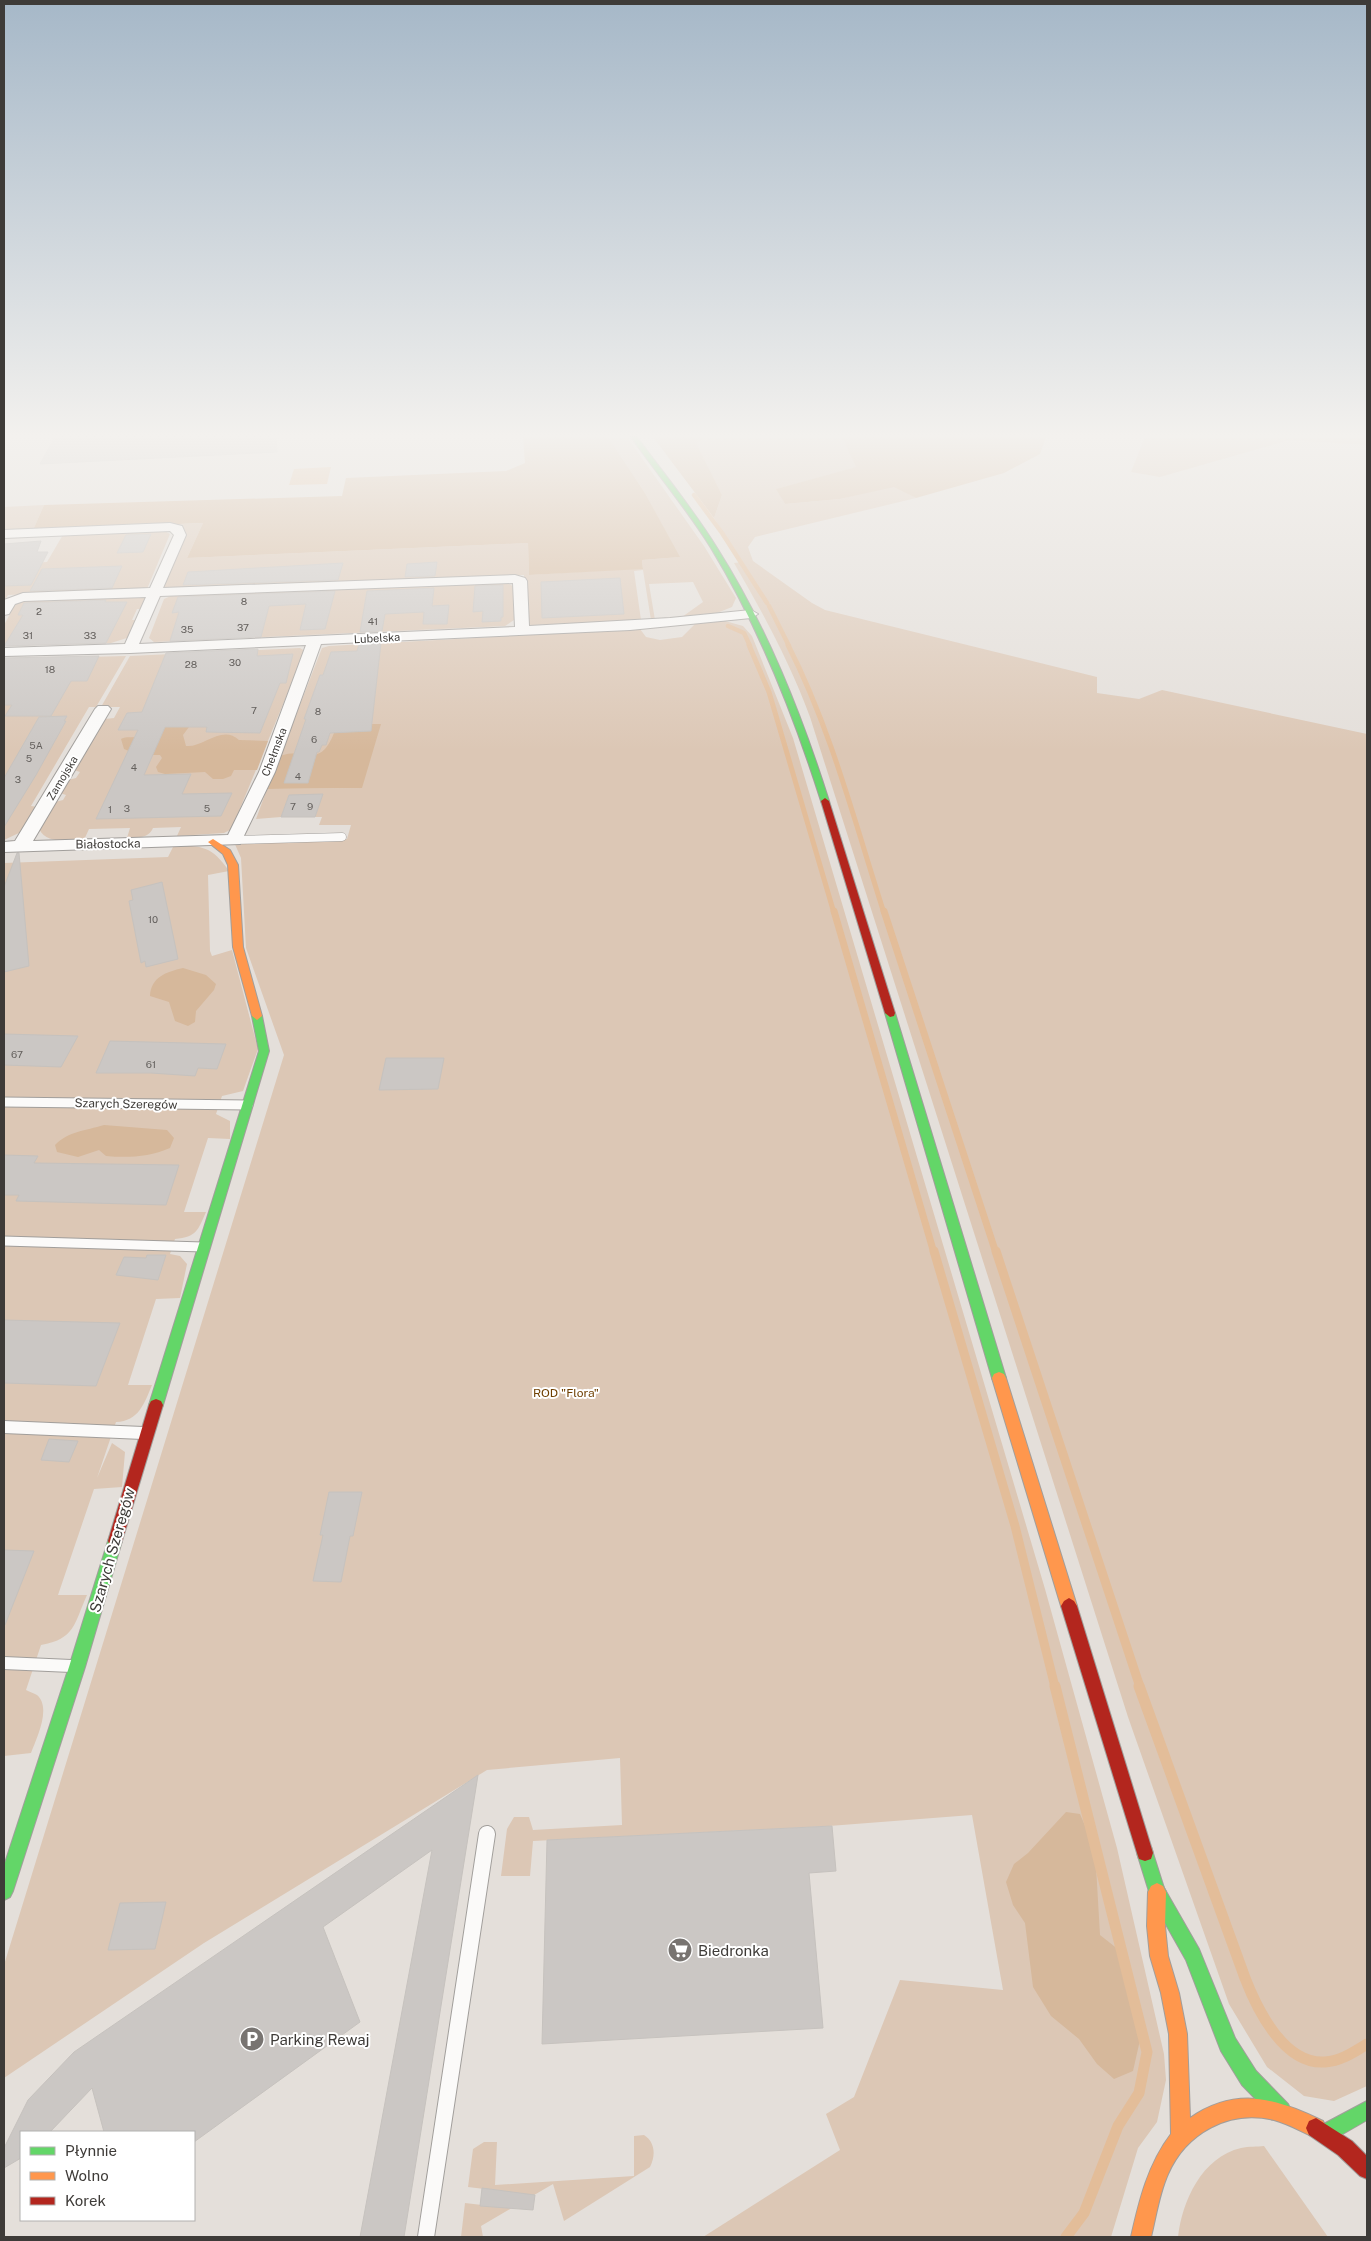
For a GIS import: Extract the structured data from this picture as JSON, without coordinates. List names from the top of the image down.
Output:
{
  "streets": {
    "main road": ["Szarych Szeregów"],
    "street": [
      "Lubelska",
      "Chełmska",
      "Zamojska",
      "Białostocka"
    ]
  },
  "crossings": [
    ["Lubelska", "Chełmska"],
    ["Zamojska", "Białostocka"],
    ["Białostocka", "Szarych Szeregów"]
  ],
  "parks": ["ROD \"Flora\""],
  "places": {
    "supermarket": ["Biedronka"],
    "parking": ["Parking Rewaj"]
  },
  "house_numbers": [
    "8",
    "2",
    "41",
    "37",
    "35",
    "31",
    "33",
    "30",
    "28",
    "18",
    "7",
    "8",
    "6",
    "5A",
    "5",
    "4",
    "4",
    "3",
    "7",
    "9",
    "3",
    "5",
    "1",
    "10",
    "67",
    "61"
  ],
  "legend": ["Płynnie", "Wolno", "Korek"]
}
